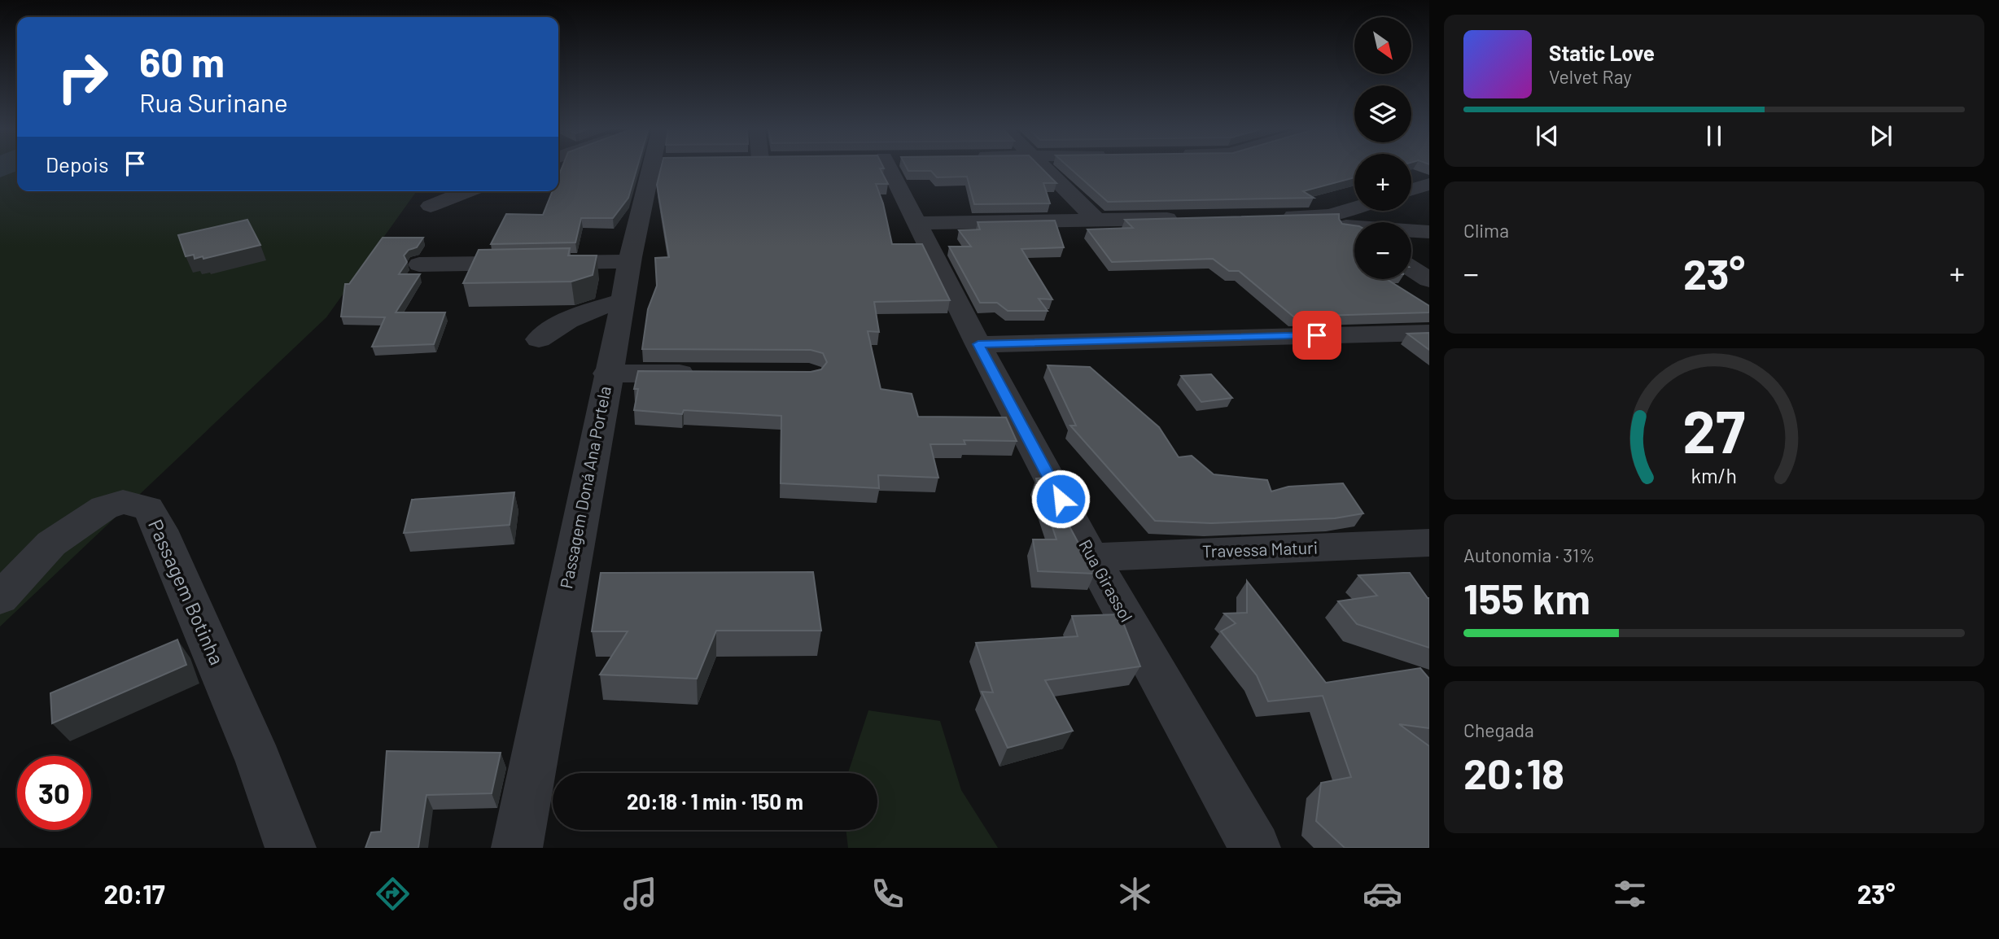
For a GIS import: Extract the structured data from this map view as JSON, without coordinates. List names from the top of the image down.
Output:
{
  "streets": {
    "street": [
      "Passagem Doná Ana Portela",
      "Travessa Maturi",
      "Rua Girassol",
      "Passagem Botinha"
    ]
  },
  "crossings": [
    ["Travessa Maturi", "Rua Girassol"]
  ],
  "north": "bottom right",
  "page": {
    "map_buttons": ["+", "−"],
    "turn": ["60 m", "Rua Surinane"],
    "song": ["Static Love", "Velvet Ray"],
    "then": "Depois",
    "tile": [
      "Clima",
      ["Autonomia · 31%", "155 km"],
      ["Chegada", "20:18"]
    ],
    "heat": ["−", "23°", "+"],
    "limit": "30",
    "trip": "20:18 · 1 min · 150 m",
    "tabs": ["20:17", "23°"],
    "gauge": ["27", "km/h"]
  }
}
